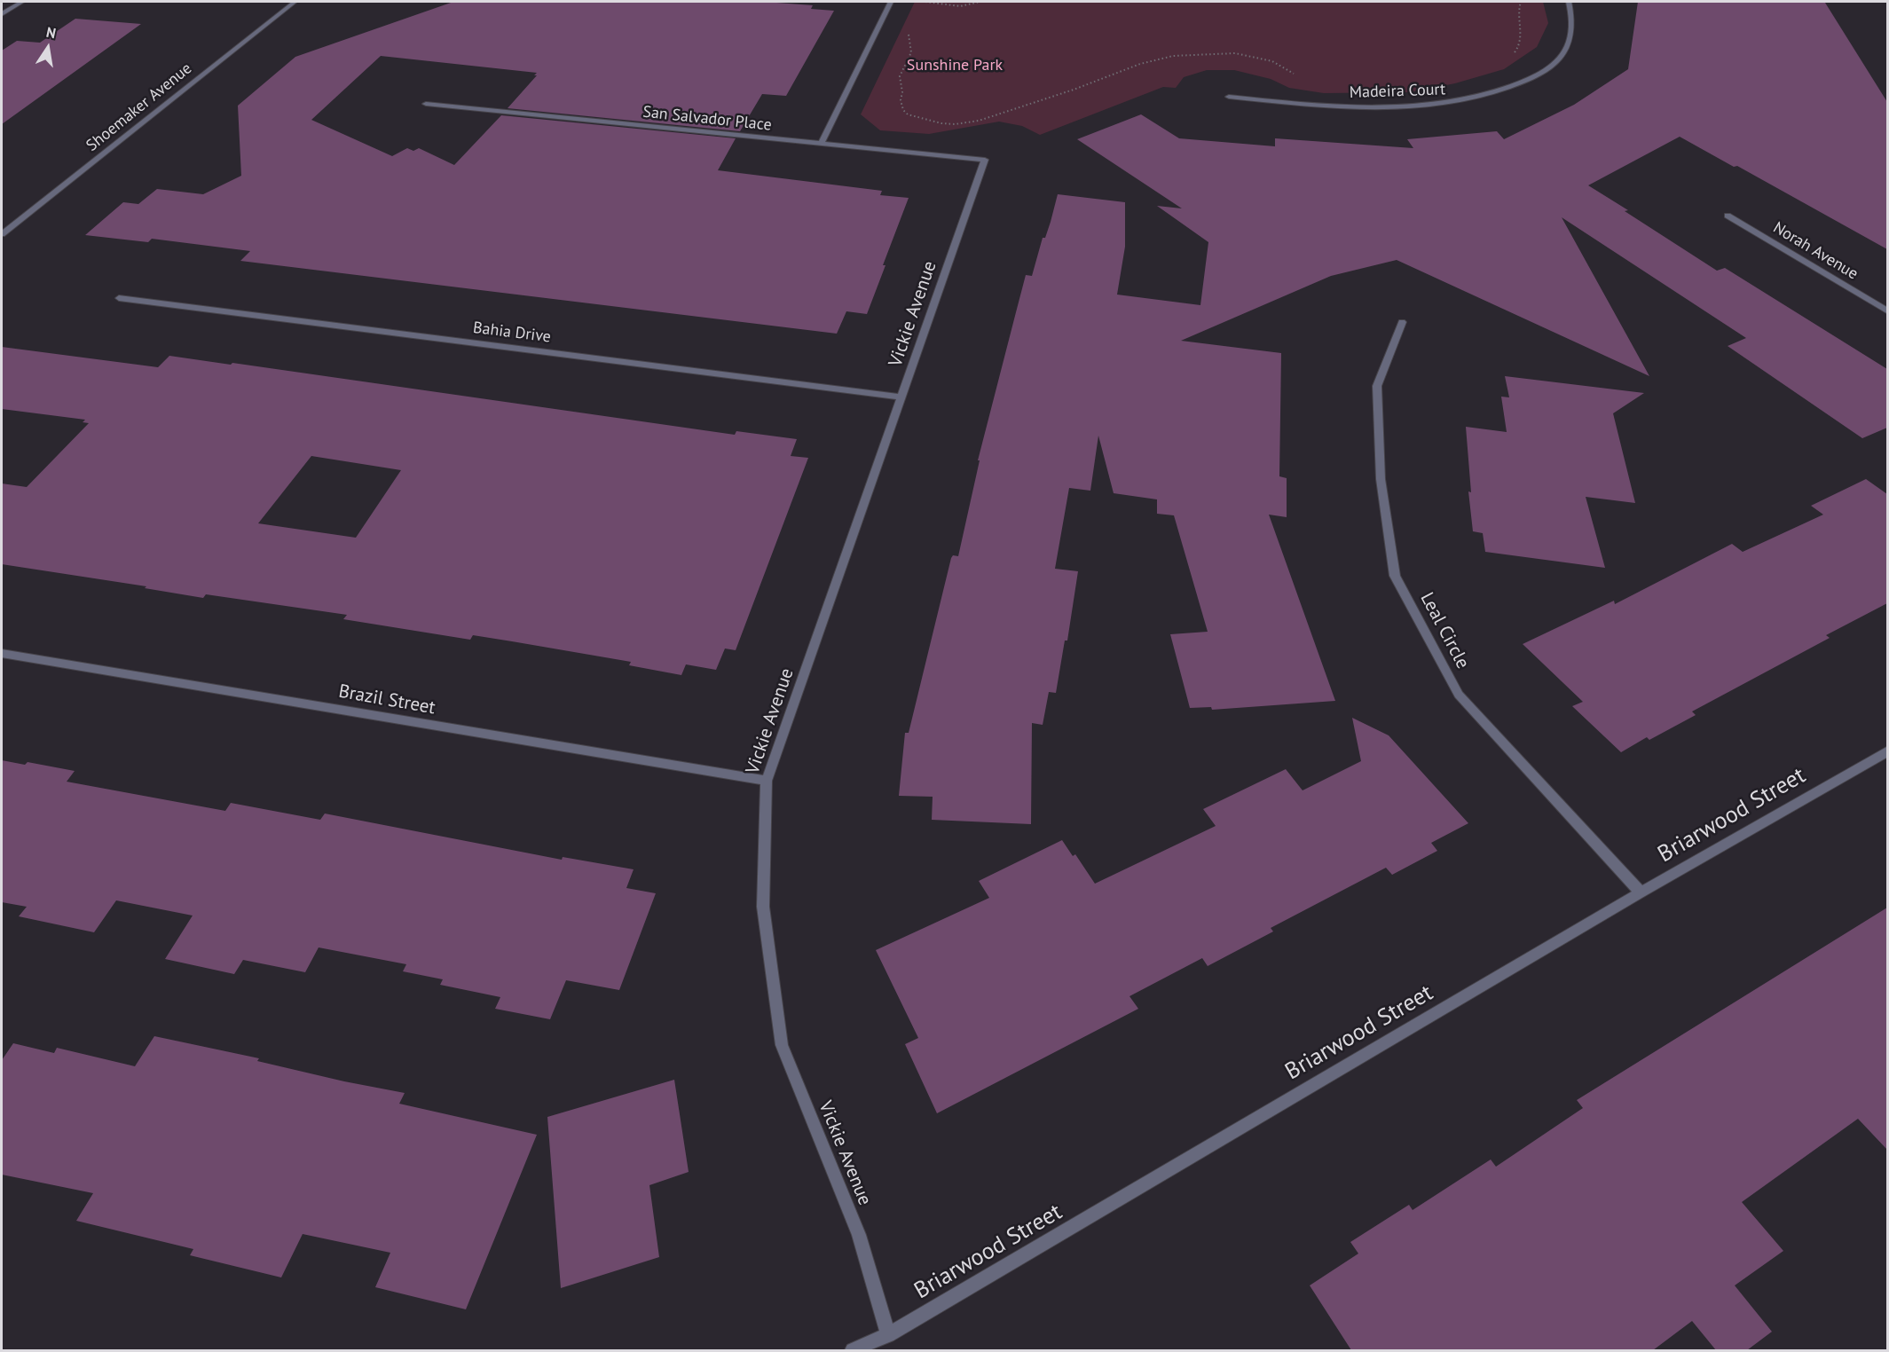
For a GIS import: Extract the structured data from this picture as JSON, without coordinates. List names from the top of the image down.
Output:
{
  "streets": {
    "street": [
      "Madeira Court",
      "Shoemaker Avenue",
      "San Salvador Place",
      "Norah Avenue",
      "Vickie Avenue",
      "Bahia Drive",
      "Leal Circle",
      "Brazil Street",
      "Briarwood Street"
    ]
  },
  "crossings": [
    ["San Salvador Place", "Vickie Avenue"],
    ["Vickie Avenue", "Bahia Drive"],
    ["Vickie Avenue", "Brazil Street"],
    ["Vickie Avenue", "Briarwood Street"],
    ["Leal Circle", "Briarwood Street"]
  ],
  "parks": ["Sunshine Park"],
  "north": "top"
}
